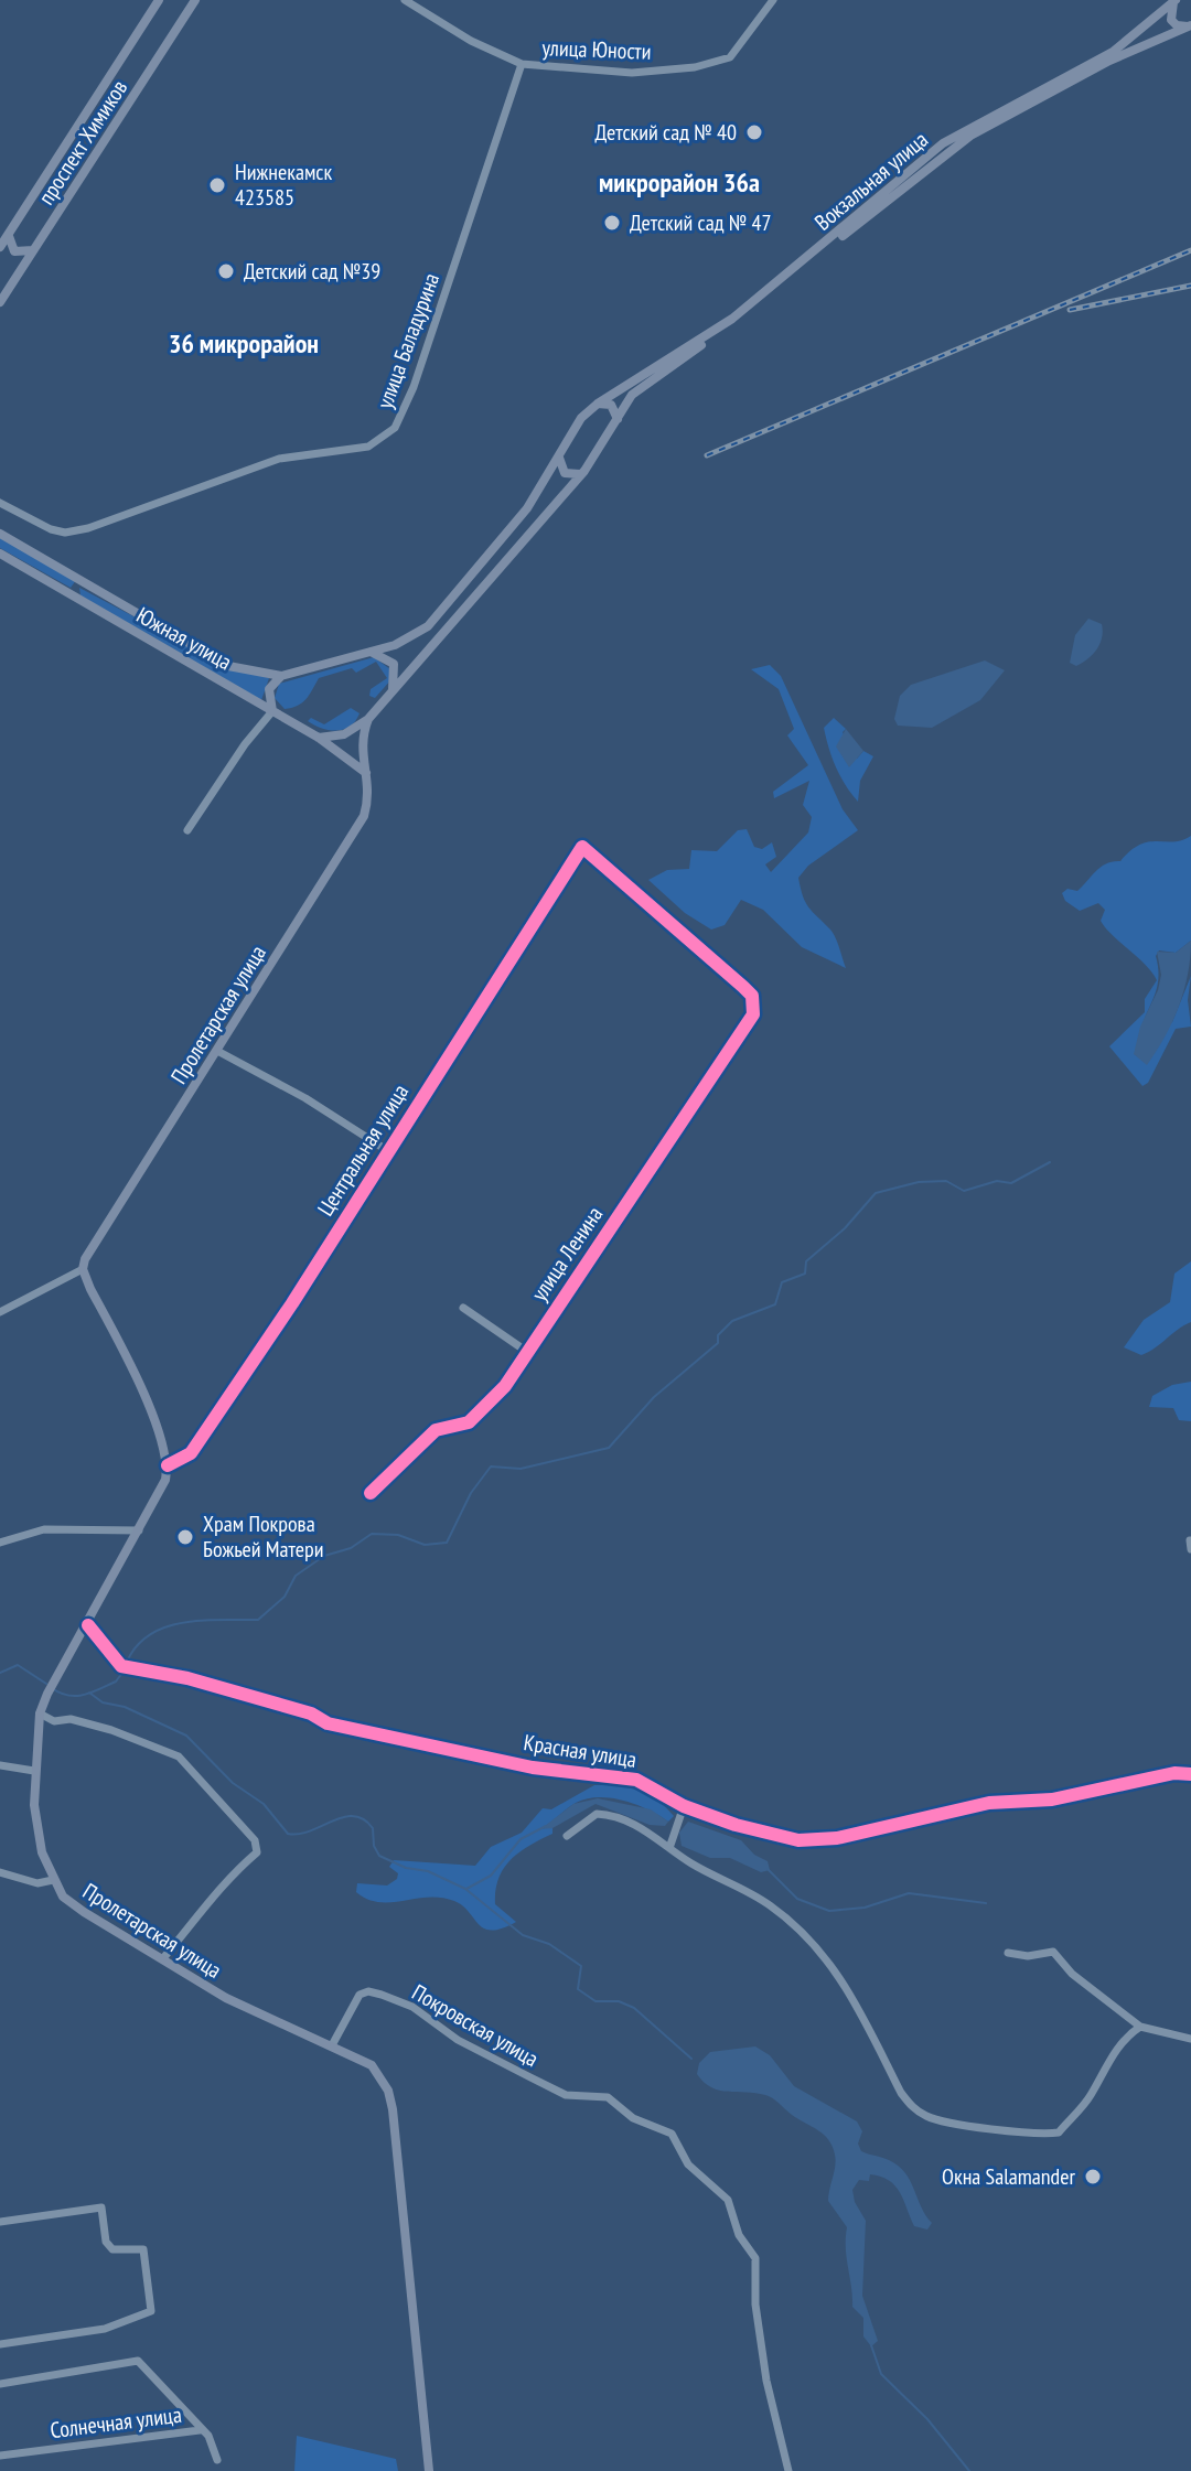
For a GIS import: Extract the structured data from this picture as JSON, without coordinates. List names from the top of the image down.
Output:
{
  "streets": {
    "main road": [
      "проспект Химиков",
      "Вокзальная улица",
      "Южная улица",
      "Пролетарская улица"
    ],
    "street": [
      "улица Юности",
      "улица Баладурина",
      "Центральная улица",
      "улица Ленина",
      "Красная улица",
      "Покровская улица",
      "Солнечная улица"
    ]
  },
  "crossings": [
    ["улица Юности", "улица Баладурина"],
    ["Вокзальная улица", "Южная улица"],
    ["Вокзальная улица", "Пролетарская улица"],
    ["Пролетарская улица", "Центральная улица"],
    ["Пролетарская улица", "Красная улица"],
    ["Пролетарская улица", "Покровская улица"],
    ["Центральная улица", "улица Ленина"]
  ],
  "districts": ["микрорайон 36а", "36 микрорайон"],
  "places": [
    "Детский сад № 40",
    "Нижнекамск 423585",
    "Детский сад № 47",
    "Детский сад №39",
    "Храм Покрова Божьей Матери",
    "Окна Salamander"
  ]
}
